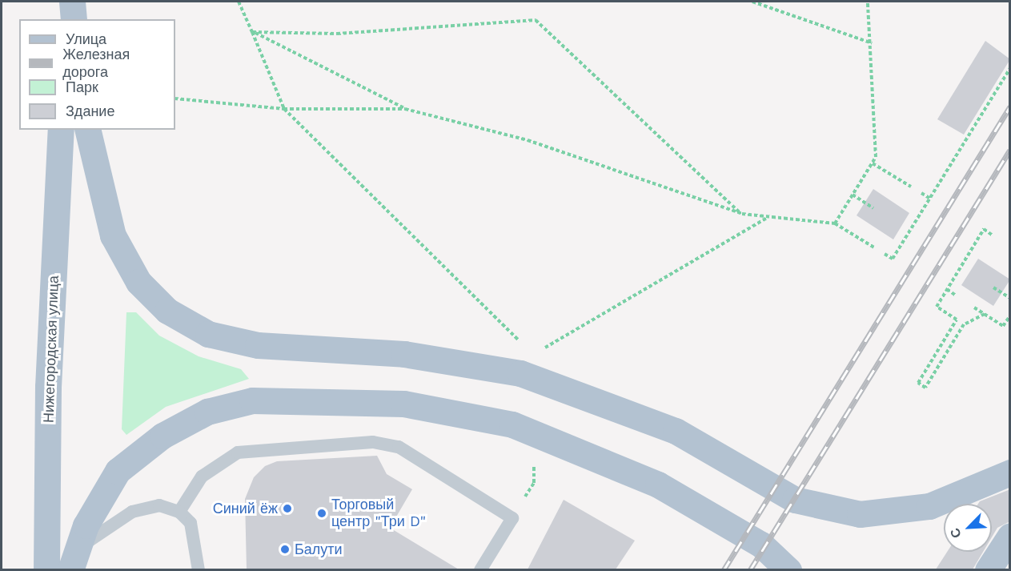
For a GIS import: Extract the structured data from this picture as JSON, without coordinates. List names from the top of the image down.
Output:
{
  "streets": {
    "main road": ["Нижегородская улица"]
  },
  "places": ["Синий ёж", "Торговый центр \"Три D\"", "Балути"],
  "legend": [
    "Улица",
    "Железная дорога",
    "Парк",
    "Здание"
  ],
  "north": "bottom left"
}
